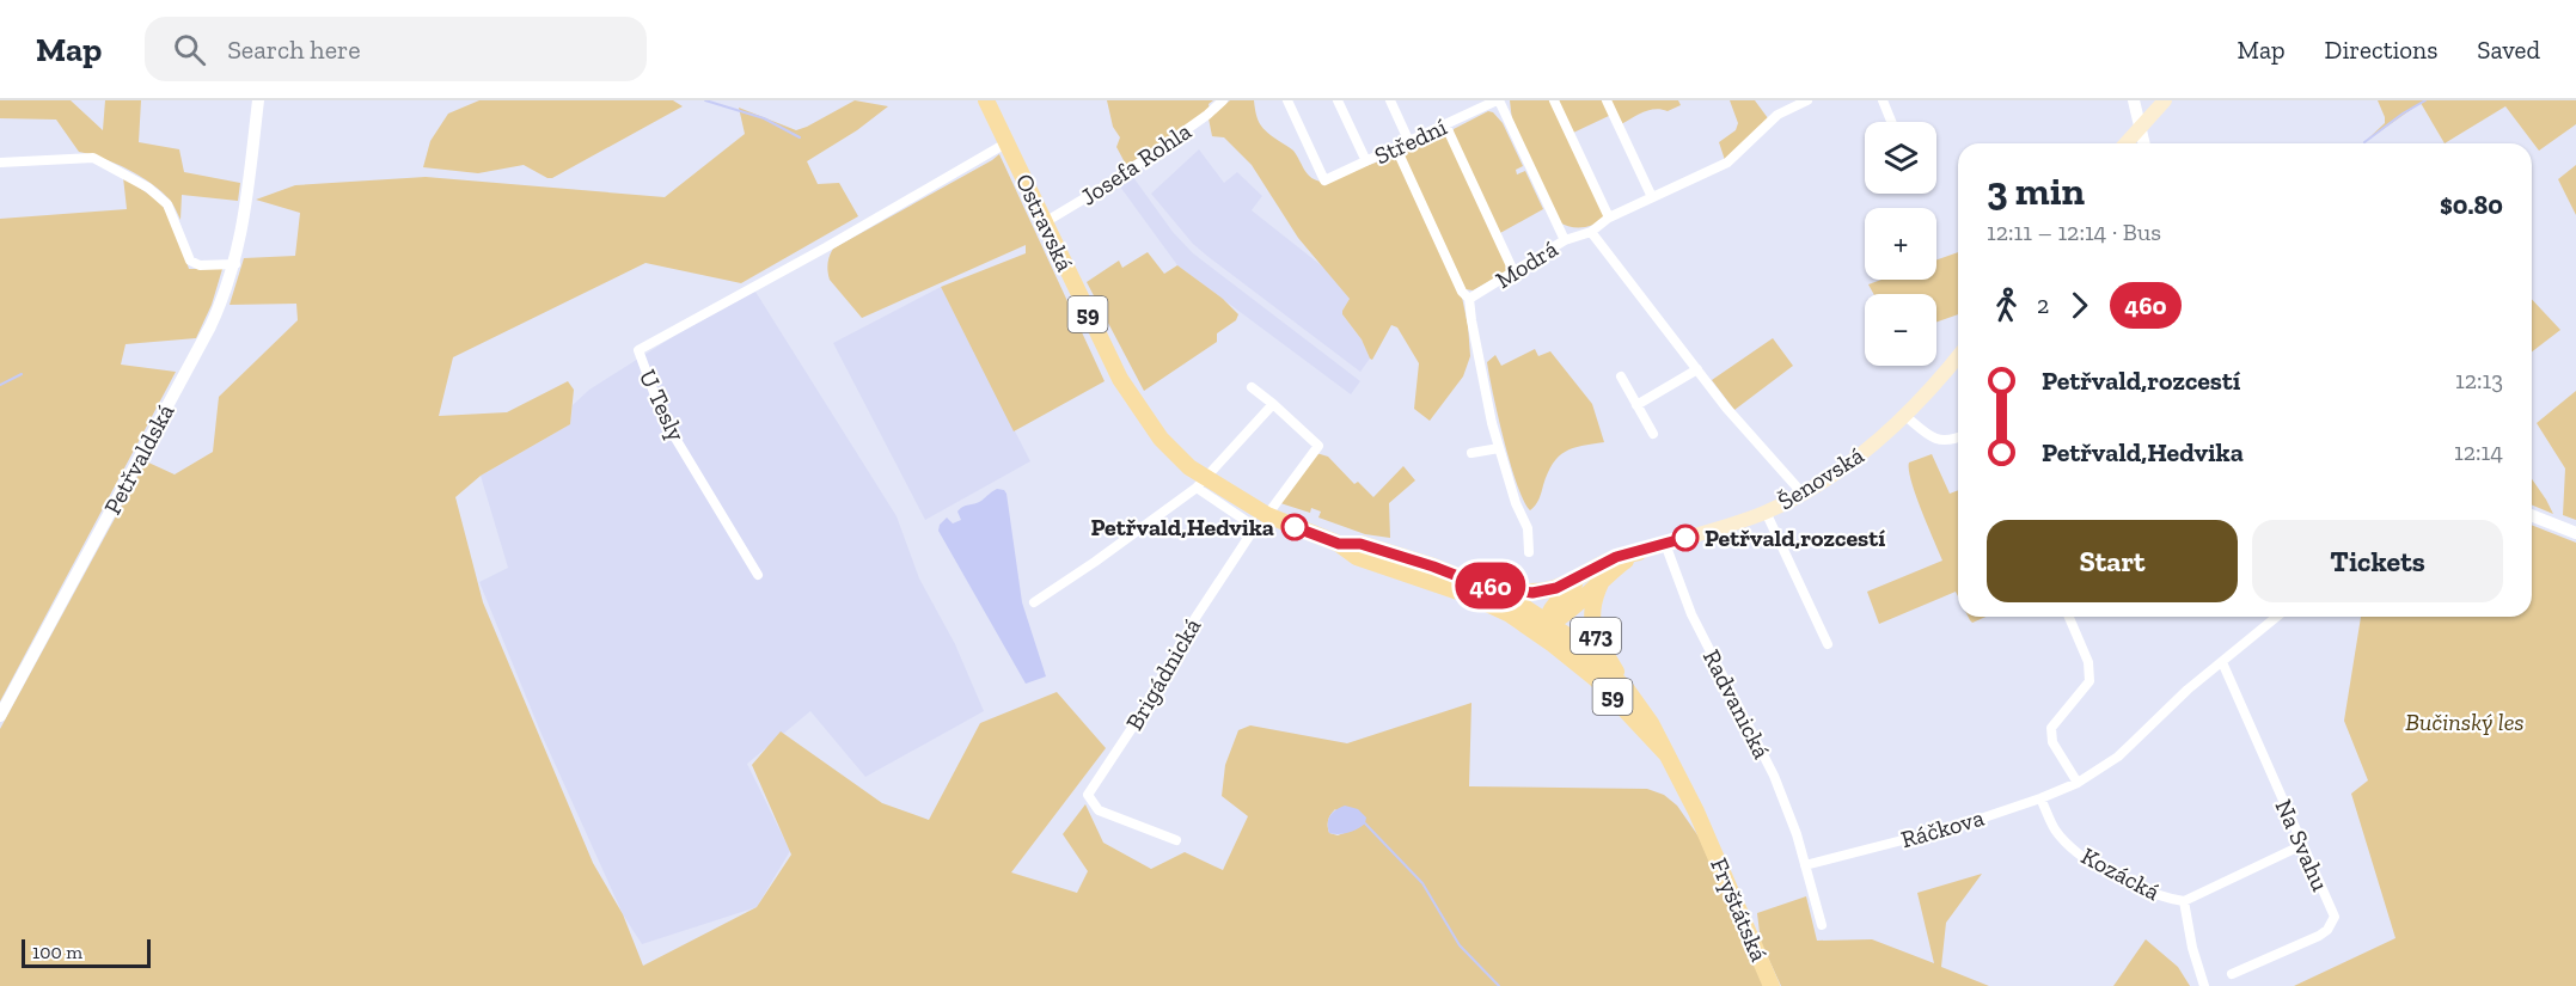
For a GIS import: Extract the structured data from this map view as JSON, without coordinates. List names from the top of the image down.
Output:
{
  "streets": {
    "main road": [
      "Ostravská",
      "59",
      "Šenovská",
      "473",
      "Fryštátská"
    ],
    "street": [
      "Střední",
      "Josefa Rohla",
      "Modrá",
      "U Tesly",
      "Petřvaldská",
      "Brigádnická",
      "Radvanická",
      "Ráčkova",
      "Na Svahu",
      "Kozácká"
    ]
  },
  "crossings": [
    ["Josefa Rohla", "Ostravská"],
    ["Ostravská", "U Tesly"],
    ["Ostravská", "473"],
    ["Ostravská", "Brigádnická"],
    ["Ostravská", "Fryštátská"],
    ["Šenovská", "473"],
    ["Šenovská", "Radvanická"],
    ["Radvanická", "Ráčkova"],
    ["Ráčkova", "Na Svahu"],
    ["Ráčkova", "Kozácká"],
    ["Na Svahu", "Kozácká"]
  ],
  "parks": ["Bučinský les"],
  "places": ["Petřvald,Hedvika", "Petřvald,rozcestí"],
  "lines": ["bus line 460"],
  "scale_bar": "100 m",
  "page": {
    "header": "Map",
    "search": "Search here",
    "nav": ["Map", "Directions", "Saved"],
    "on_map": "460",
    "map_buttons": ["+", "−"],
    "heading": ["3 min", "12:11 – 12:14 · Bus", "$0.80"],
    "legs": ["2", "460"],
    "list": [
      {
        "name": "Petřvald,rozcestí",
        "value": "12:13"
      },
      {
        "name": "Petřvald,Hedvika",
        "value": "12:14"
      }
    ],
    "buttons": ["Start", "Tickets"],
    "scale": "100 m"
  }
}
